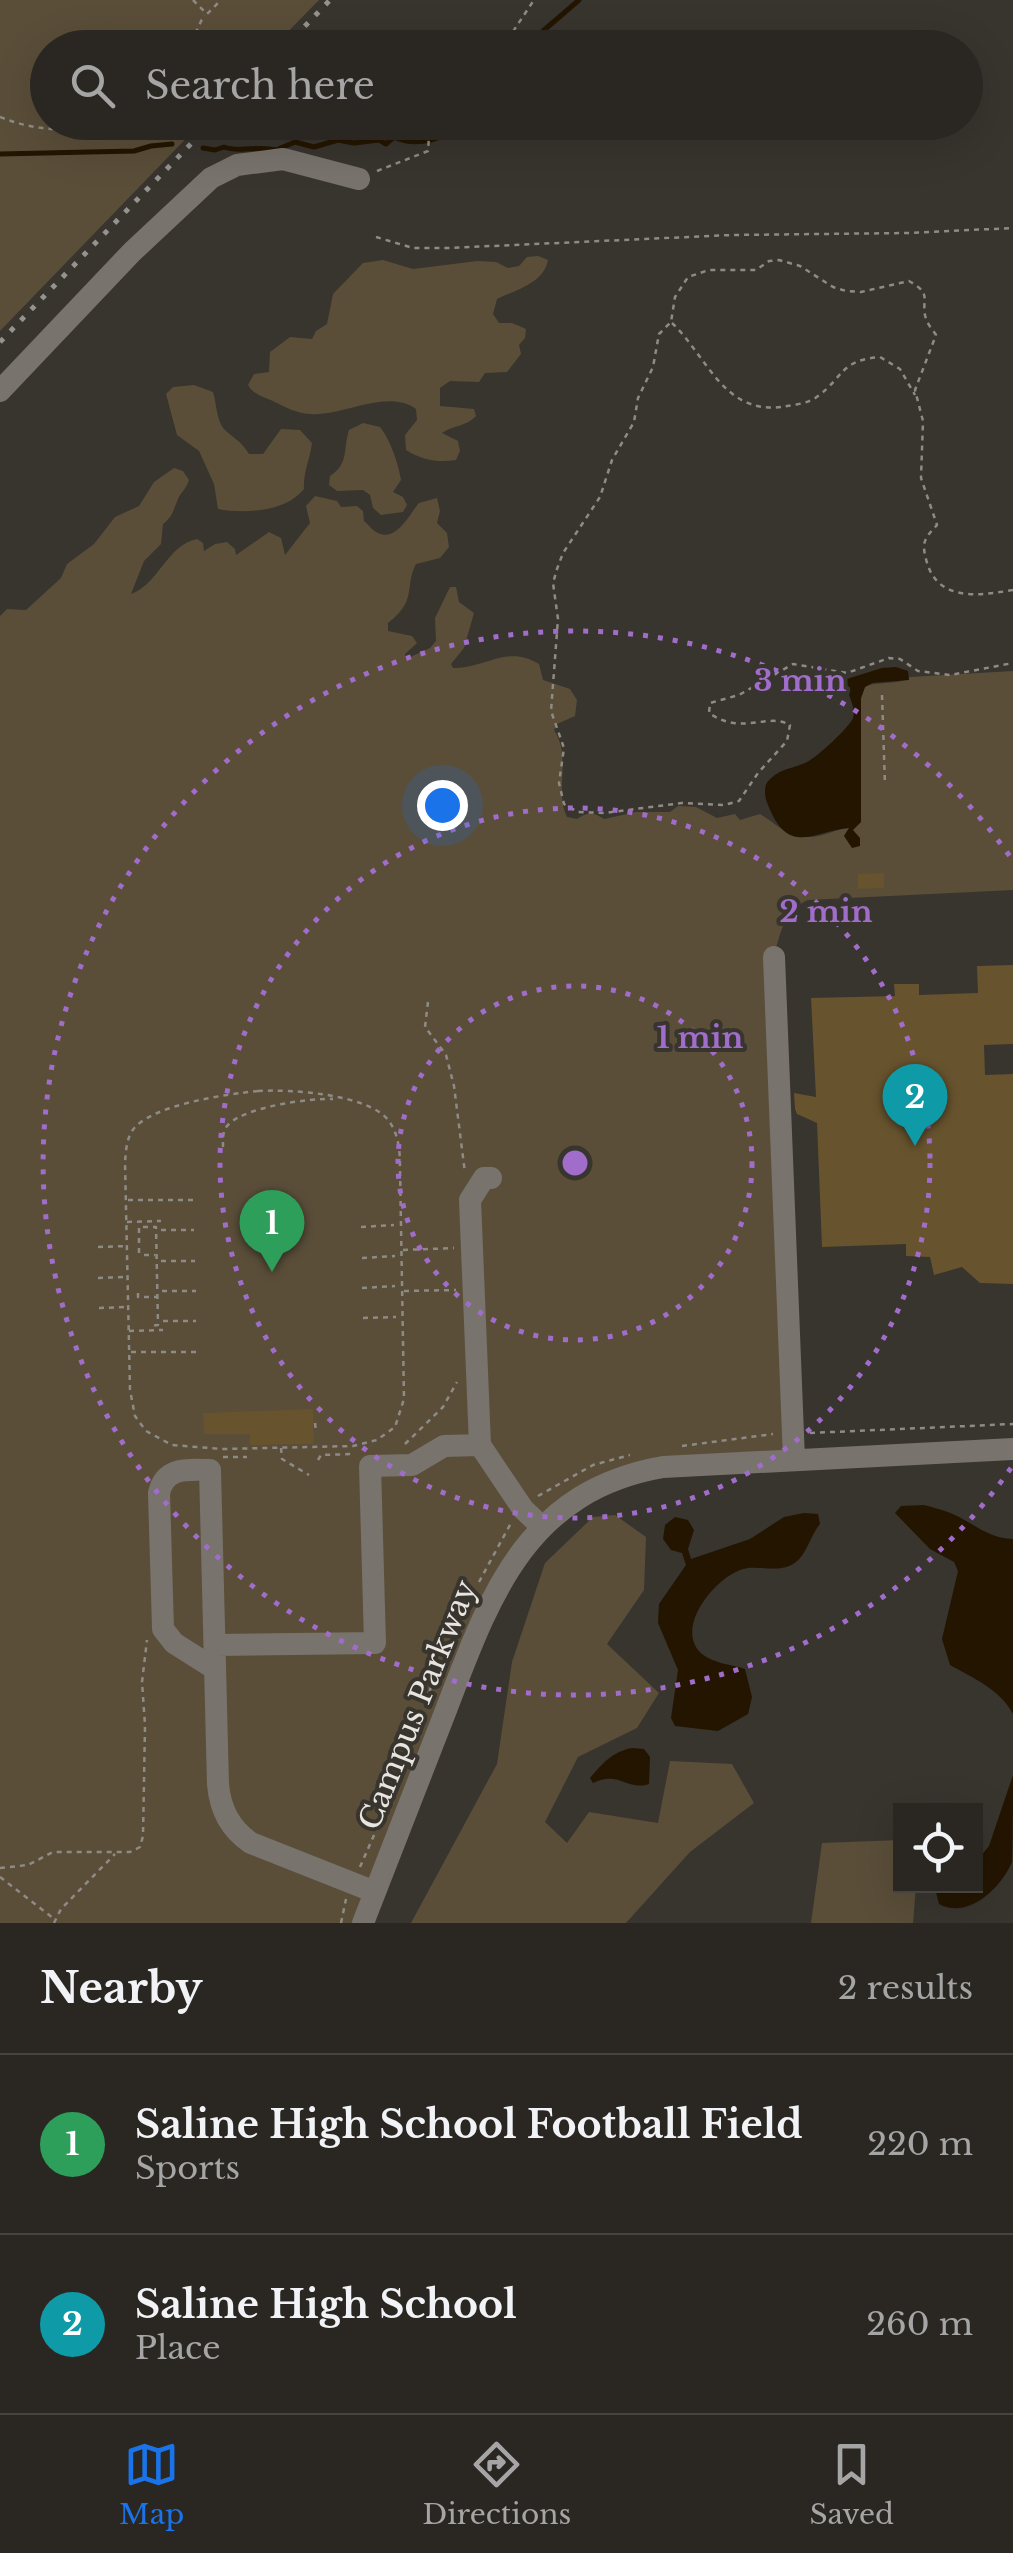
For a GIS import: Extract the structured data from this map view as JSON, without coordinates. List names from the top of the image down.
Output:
{
  "streets": {
    "street": ["Campus Parkway"]
  },
  "page": {
    "search": "Search here",
    "pins": ["2", "1"],
    "heading": ["Nearby", "2 results"],
    "list": [
      {
        "mark": "1",
        "name": "Saline High School Football Field",
        "note": "Sports",
        "value": "220 m"
      },
      {
        "mark": "2",
        "name": "Saline High School",
        "note": "Place",
        "value": "260 m"
      }
    ],
    "nav": ["Map", "Directions", "Saved"]
  },
  "rings": ["3 min", "2 min", "1 min"]
}
